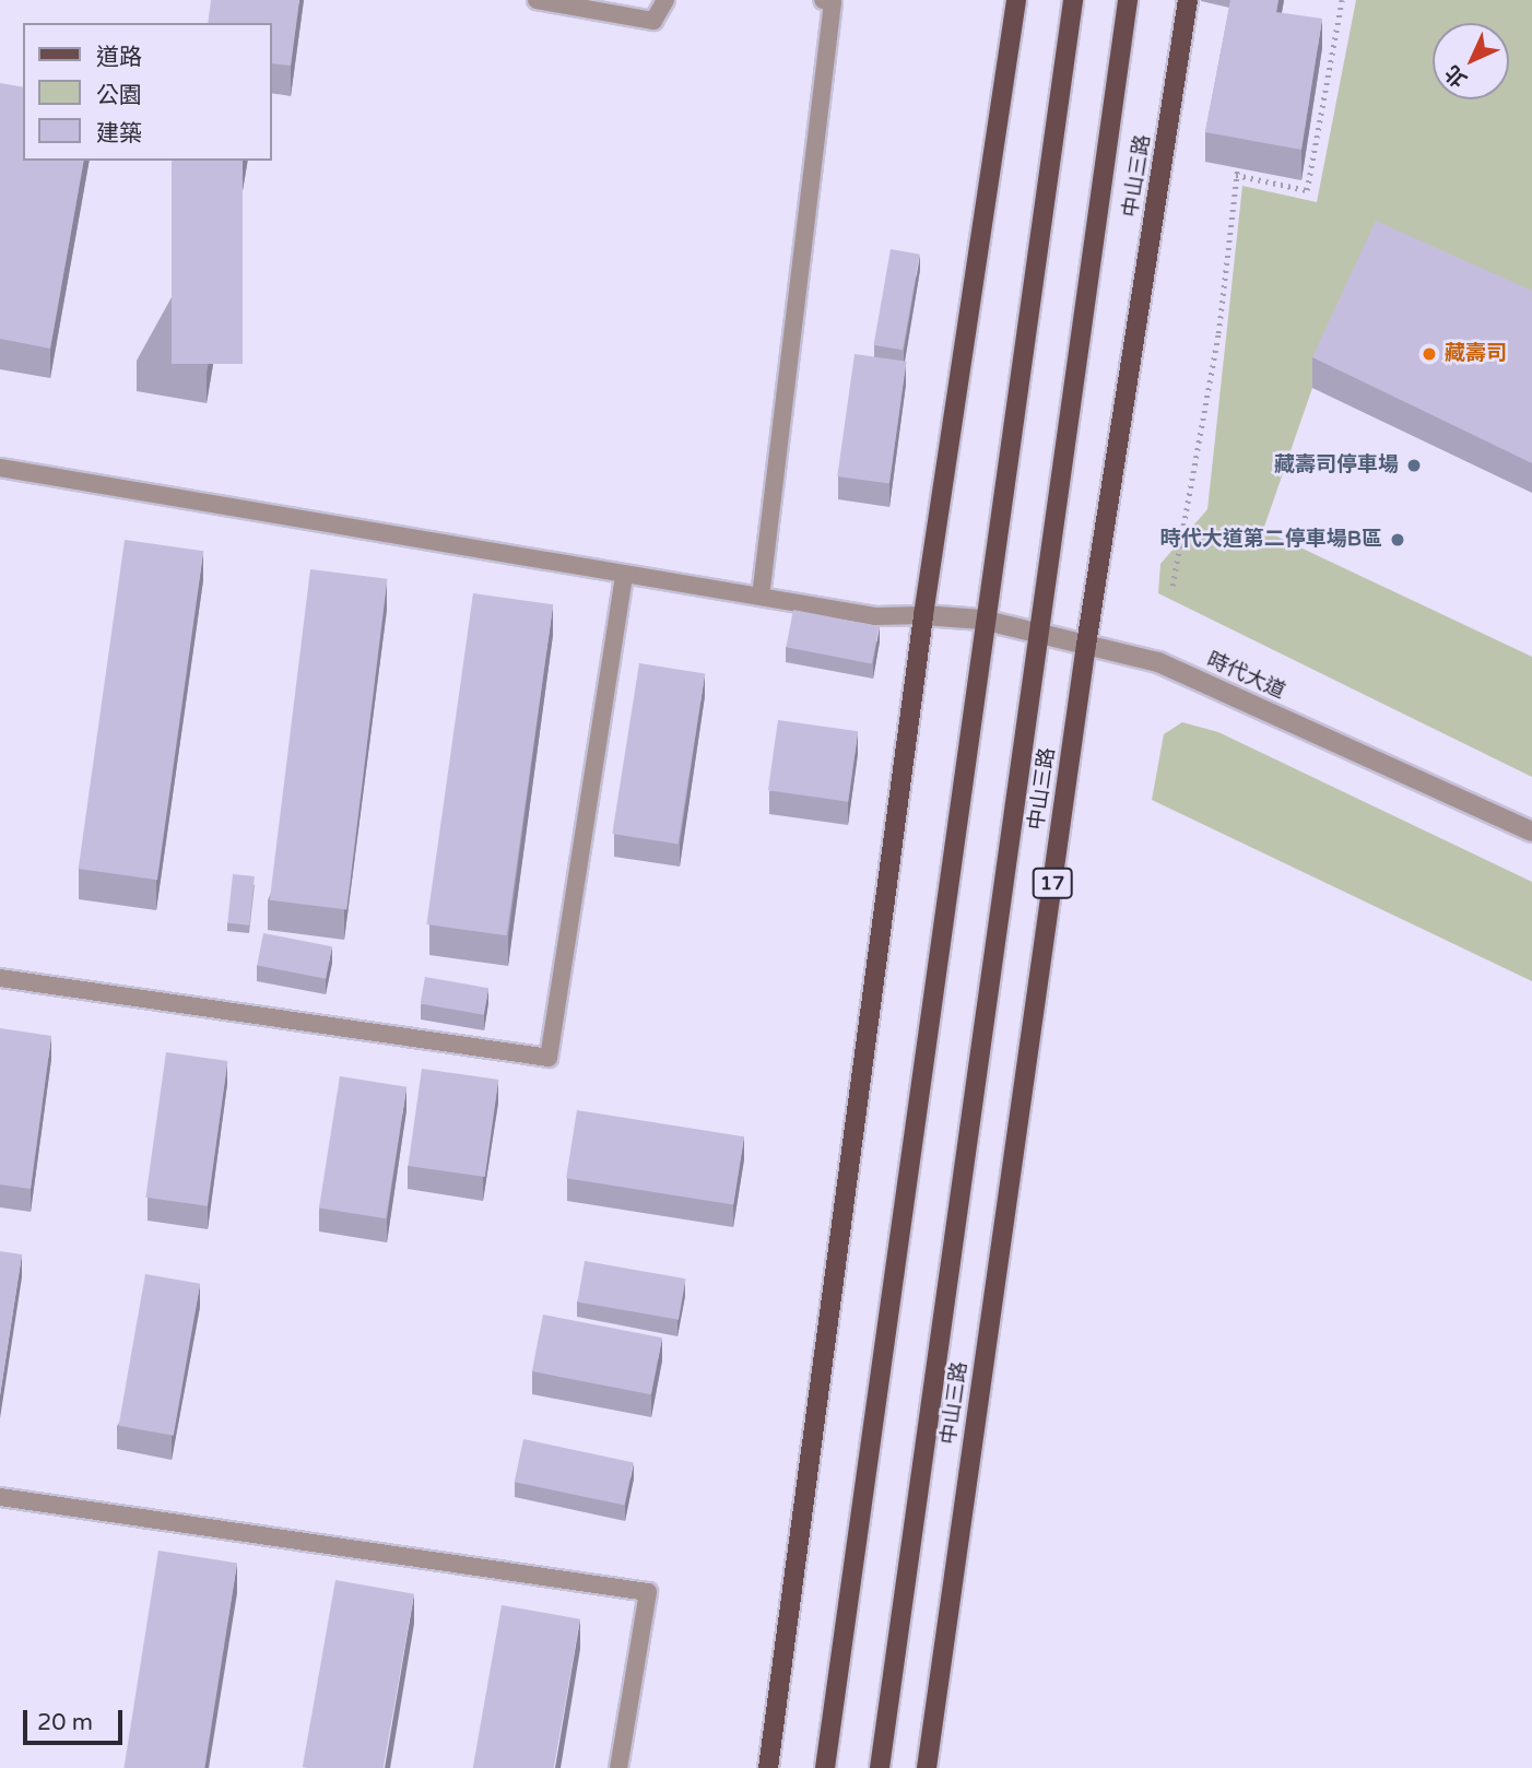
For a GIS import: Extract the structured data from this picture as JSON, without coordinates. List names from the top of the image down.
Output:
{
  "streets": {
    "main road": ["中山三路", "17"],
    "street": ["時代大道"]
  },
  "crossings": [
    ["中山三路", "時代大道"]
  ],
  "places": ["藏壽司", "藏壽司停車場", "時代大道第二停車場B區"],
  "legend": ["道路", "公園", "建築"],
  "scale_bar": "20 m",
  "north": "bottom left"
}
